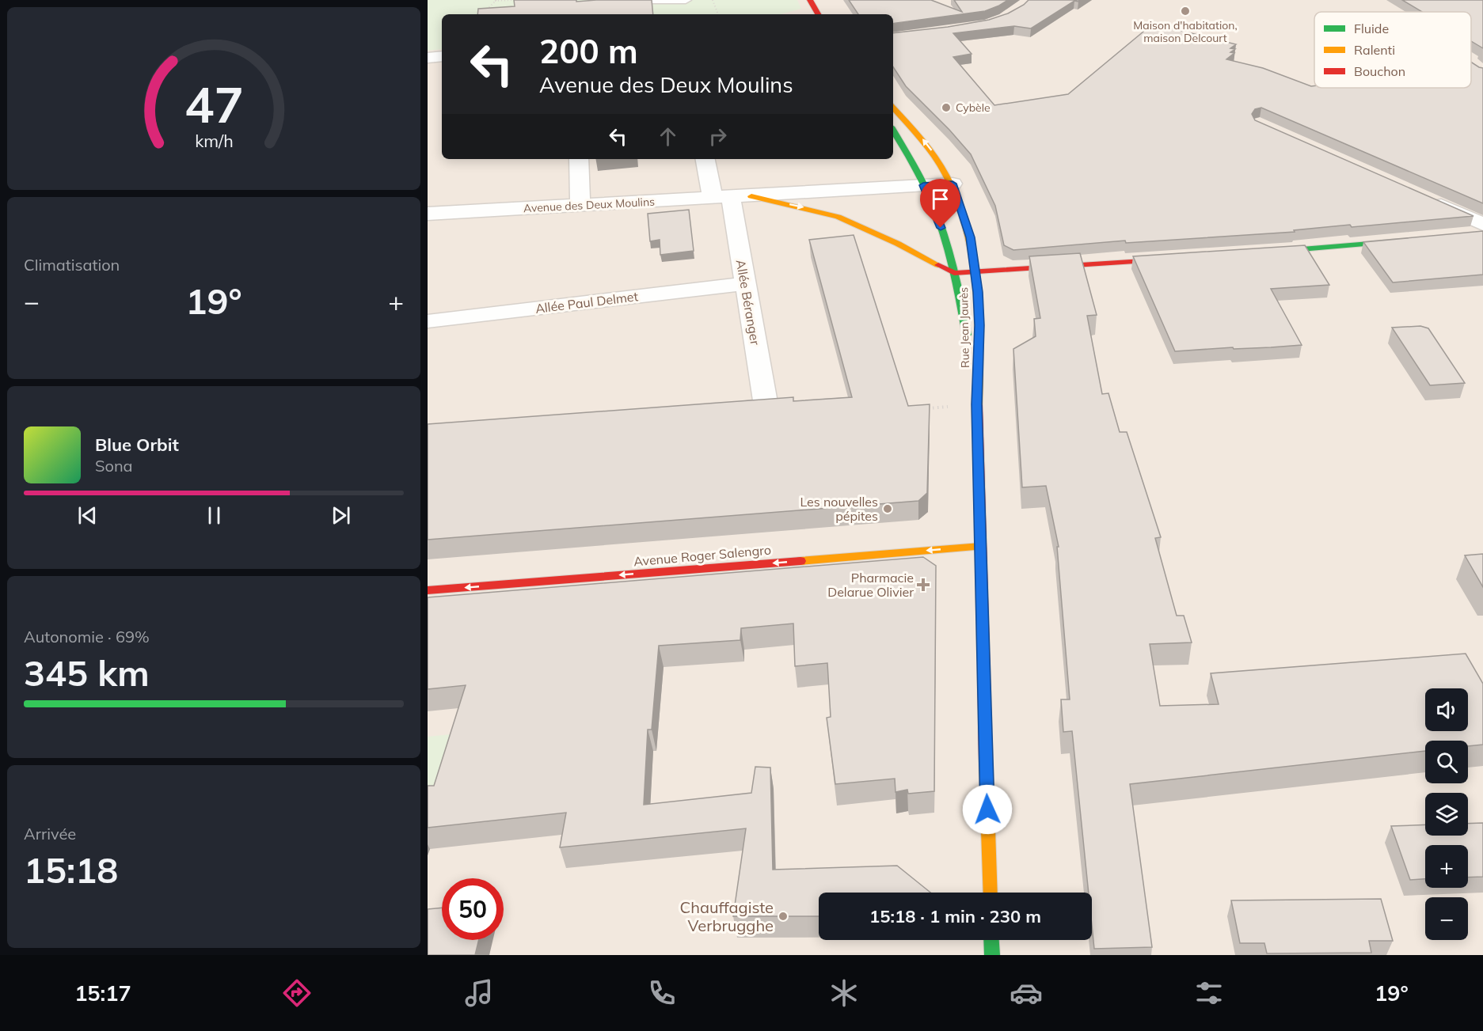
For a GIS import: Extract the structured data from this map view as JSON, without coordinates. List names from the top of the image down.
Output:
{
  "streets": {
    "main road": ["Avenue des Deux Moulins", "Rue Jean Jaurès", "Avenue Roger Salengro"],
    "street": ["Allée Paul Delmet", "Allée Béranger"]
  },
  "crossings": [
    ["Avenue des Deux Moulins", "Allée Béranger"],
    ["Avenue des Deux Moulins", "Rue Jean Jaurès"],
    ["Allée Paul Delmet", "Allée Béranger"],
    ["Rue Jean Jaurès", "Avenue Roger Salengro"]
  ],
  "one_way": ["Avenue Roger Salengro"],
  "places": {
    "other": [
      "Maison d'habitation, maison Delcourt",
      "Cybèle",
      "Les nouvelles pépites",
      "Chauffagiste Verbrugghe"
    ],
    "health": ["Pharmacie Delarue Olivier"]
  },
  "legend": ["Fluide", "Ralenti", "Bouchon"],
  "page": {
    "turn": ["200 m", "Avenue des Deux Moulins"],
    "tile": [
      "Climatisation",
      ["Autonomie · 69%", "345 km"],
      ["Arrivée", "15:18"]
    ],
    "heat": ["−", "19°", "+"],
    "song": ["Blue Orbit", "Sona"],
    "map_buttons": ["+", "−"],
    "limit": "50",
    "trip": "15:18 · 1 min · 230 m",
    "tabs": ["15:17", "19°"],
    "gauge": ["47", "km/h"]
  }
}
